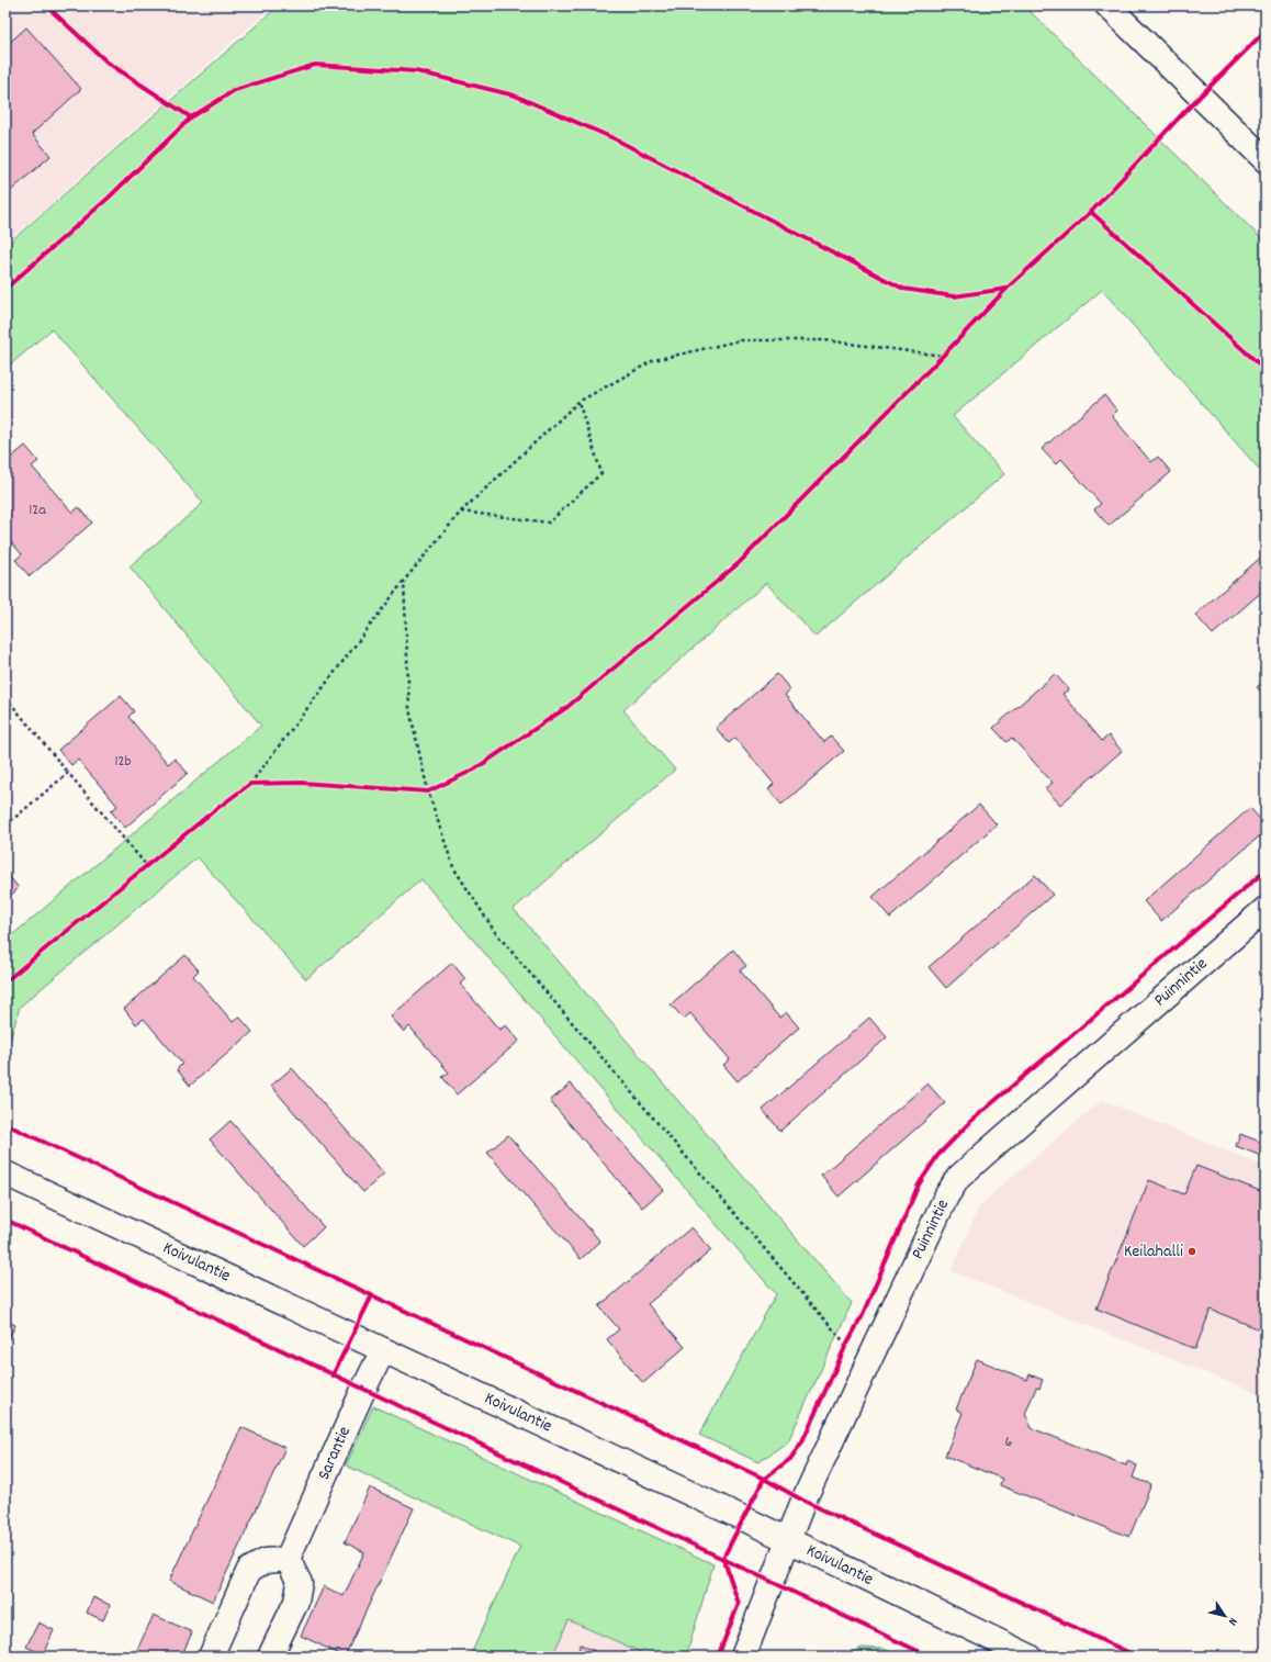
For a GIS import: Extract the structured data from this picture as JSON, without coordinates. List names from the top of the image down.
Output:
{
  "streets": {
    "street": ["Puinnintie", "Koivulantie", "Sarantie"]
  },
  "crossings": [
    ["Puinnintie", "Koivulantie"],
    ["Koivulantie", "Sarantie"]
  ],
  "places": ["Keilahalli"],
  "house_numbers": ["12a", "12b", "6"],
  "north": "bottom right"
}
